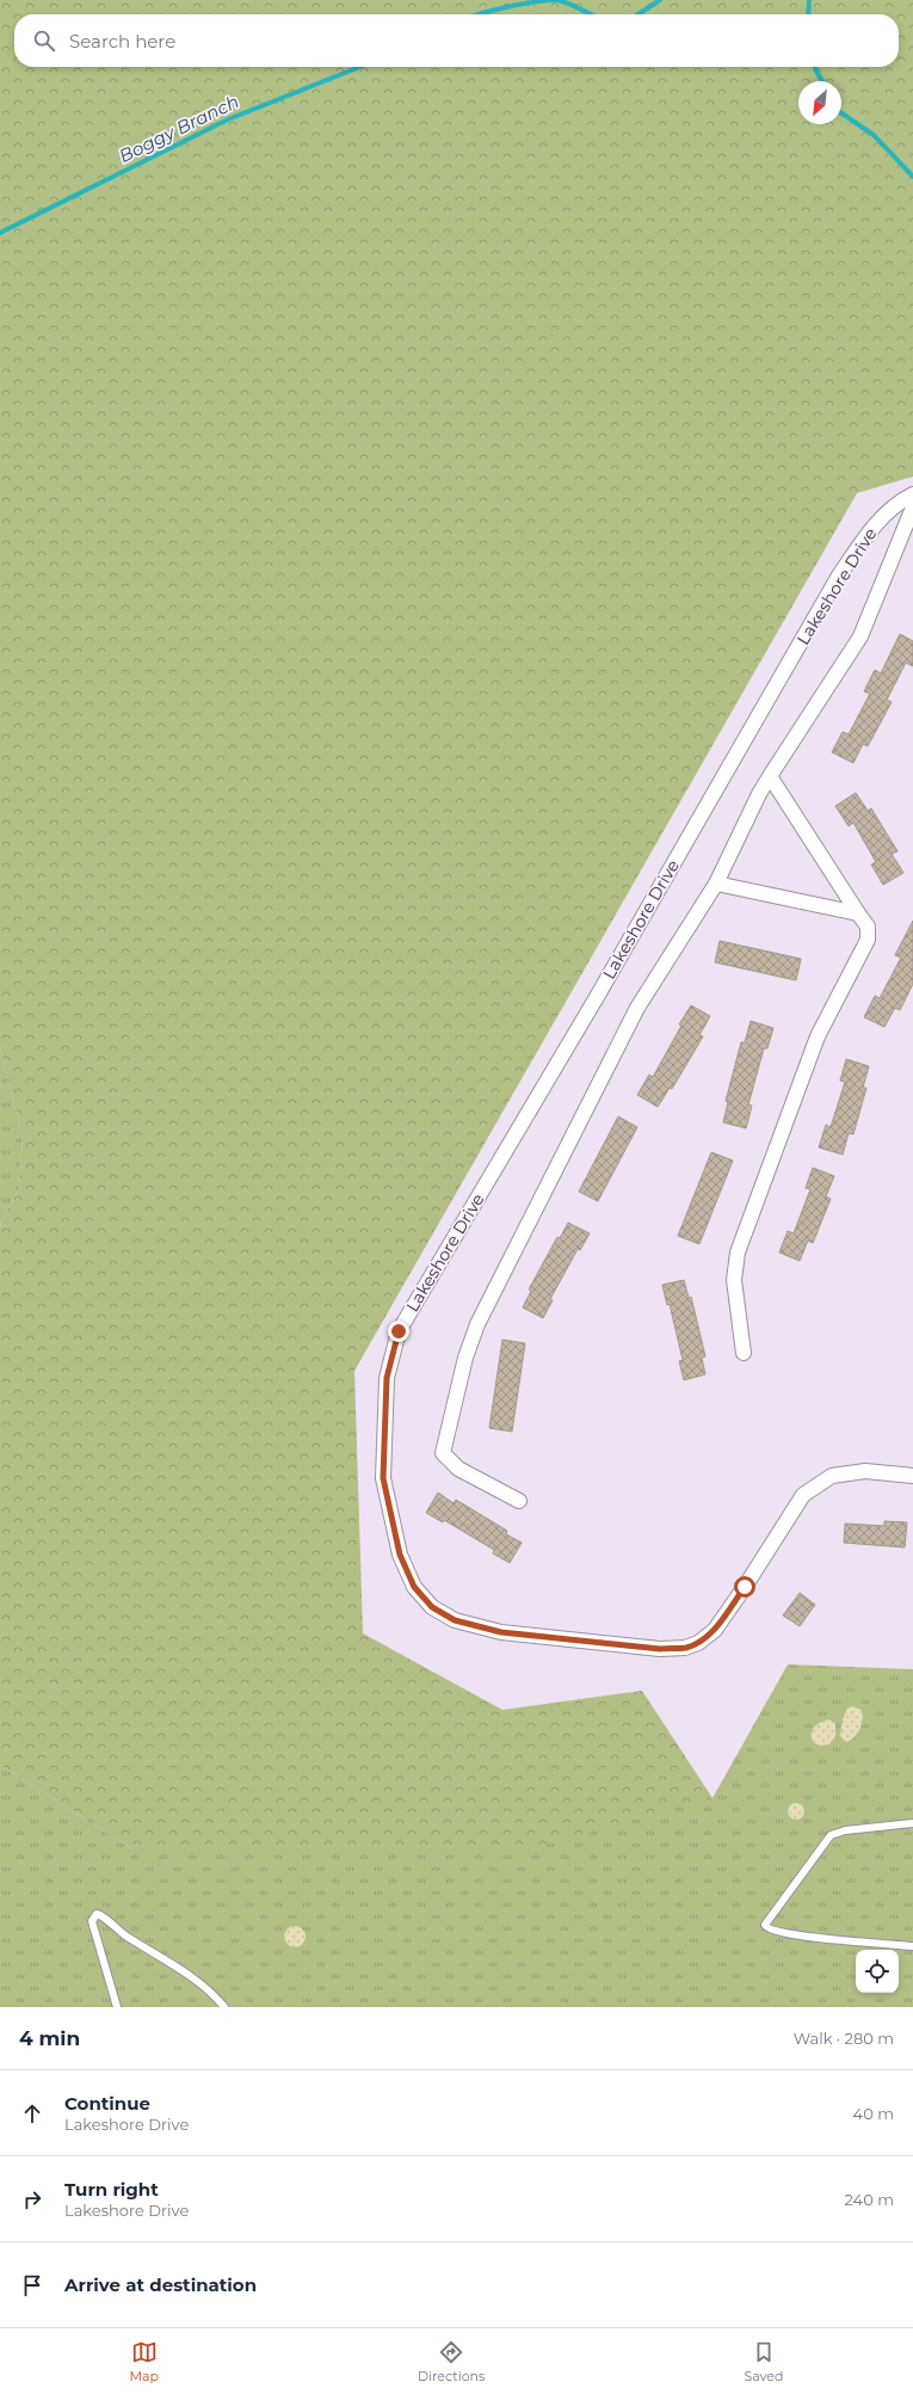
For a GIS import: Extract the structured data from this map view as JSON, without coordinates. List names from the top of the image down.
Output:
{
  "streets": {
    "street": ["Lakeshore Drive"]
  },
  "water": ["Boggy Branch"],
  "north": "bottom left",
  "page": {
    "search": "Search here",
    "heading": ["4 min", "Walk · 280 m"],
    "list": [
      ["Continue", "Lakeshore Drive", "40 m"],
      ["Turn right", "Lakeshore Drive", "240 m"],
      "Arrive at destination"
    ],
    "nav": ["Map", "Directions", "Saved"]
  }
}
